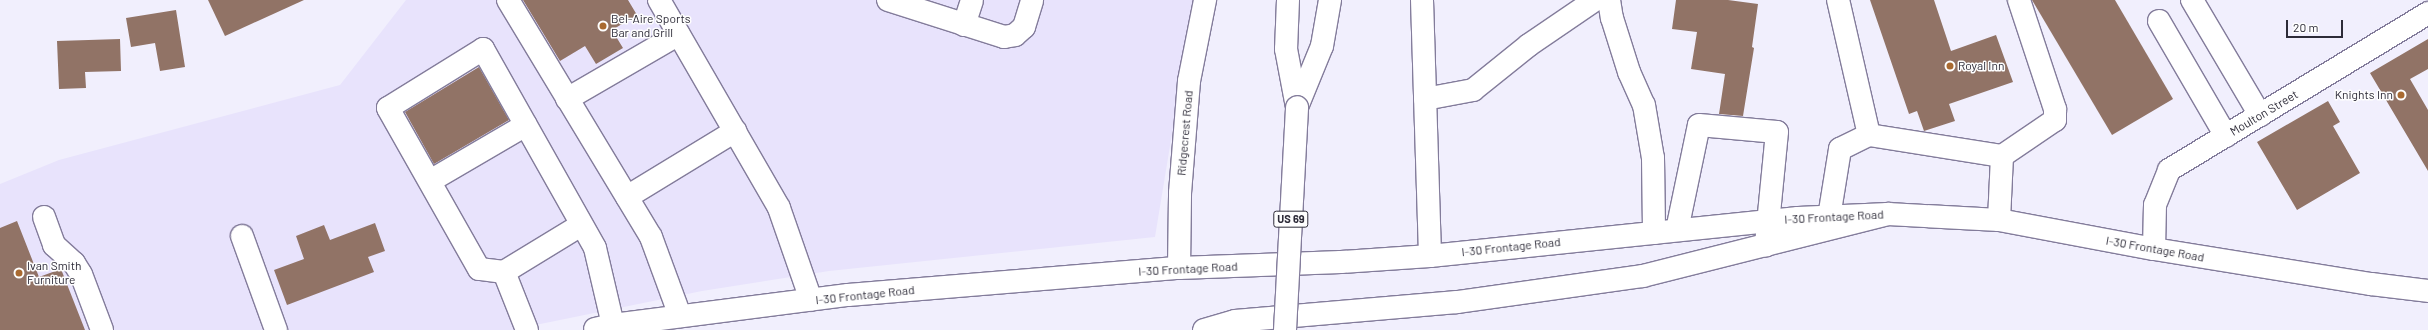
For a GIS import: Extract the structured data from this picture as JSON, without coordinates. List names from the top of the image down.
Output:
{
  "streets": {
    "main road": [
      "Moulton Street",
      "Ridgecrest Road",
      "I-30 Frontage Road",
      "US 69"
    ]
  },
  "crossings": [
    ["Moulton Street", "I-30 Frontage Road"],
    ["Ridgecrest Road", "I-30 Frontage Road"]
  ],
  "places": [
    "Bel-Aire Sports Bar and Grill",
    "Royal Inn",
    "Knights Inn",
    "Ivan Smith Furniture"
  ],
  "scale_bar": "20 m"
}
